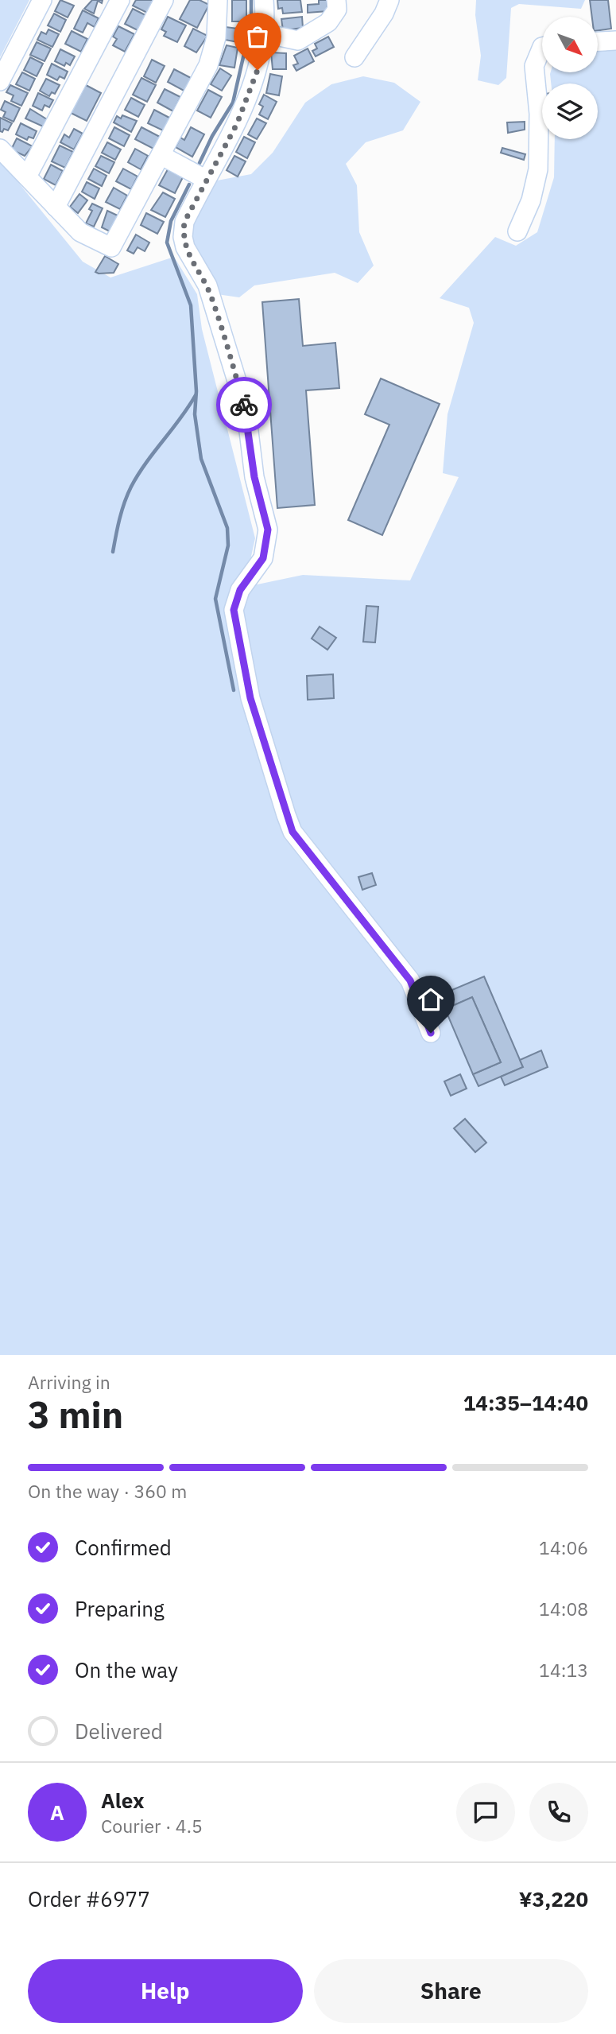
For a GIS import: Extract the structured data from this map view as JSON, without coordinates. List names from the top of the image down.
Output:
{
  "north": "bottom right",
  "page": {
    "heading": ["3 min", "Arriving in", "14:35–14:40"],
    "panel": [
      "Alex",
      "Courier · 4.5",
      "Order #6977",
      "¥3,220"
    ],
    "bar": "On the way · 360 m",
    "list": [
      ["Confirmed", "14:06"],
      ["Preparing", "14:08"],
      ["On the way", "14:13"],
      "Delivered"
    ],
    "round": "A",
    "buttons": ["Help", "Share"]
  }
}
